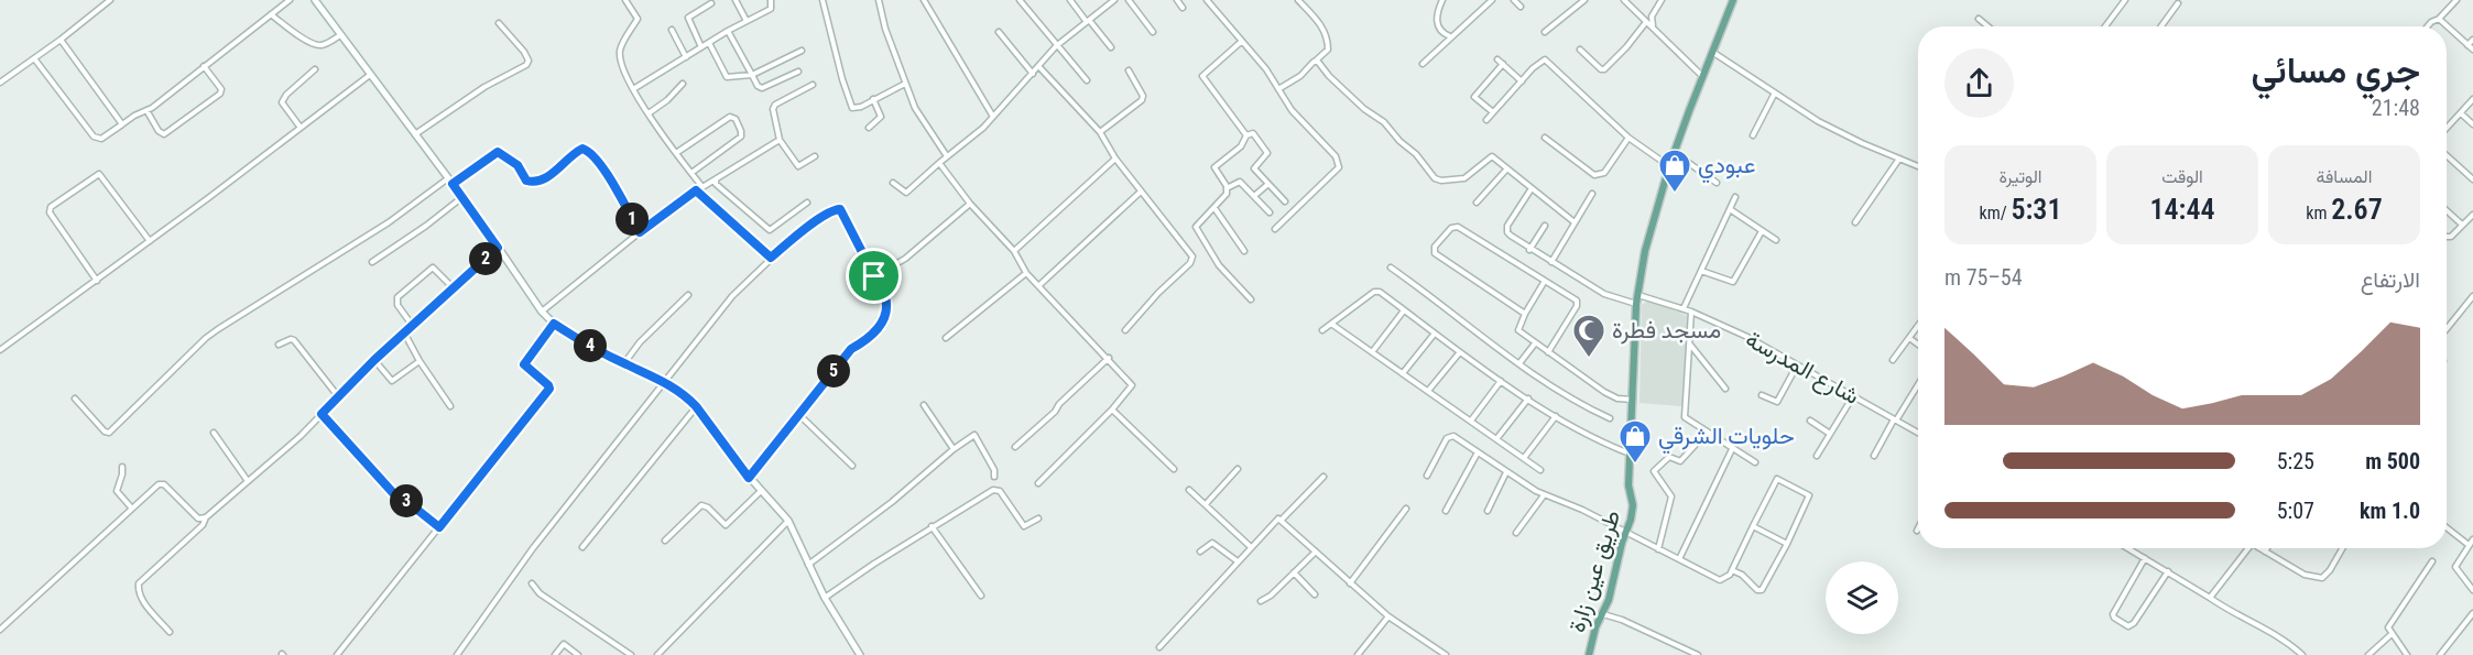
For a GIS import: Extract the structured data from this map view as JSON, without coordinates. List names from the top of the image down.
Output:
{
  "streets": {
    "main road": ["طريق عين زارة"],
    "street": ["شارع المدرسة"]
  },
  "crossings": [
    ["شارع المدرسة", "طريق عين زارة"]
  ],
  "places": {
    "shop": ["عبودي", "حلويات الشرقي"],
    "mosque": ["مسجد فطرة"]
  },
  "page": {
    "heading": ["جري مسائي", "21:48"],
    "stats": [
      ["المسافة", "2.67 km"],
      ["الوقت", "14:44"],
      ["الوتيرة", "5:31 /km"]
    ],
    "pins": [
      "1",
      "2",
      "4",
      "5",
      "3"
    ],
    "chart": ["الارتفاع", "54–75 m"],
    "list": [
      {
        "name": "500 m",
        "note": "5:25"
      },
      {
        "name": "1.0 km",
        "note": "5:07"
      }
    ]
  }
}
